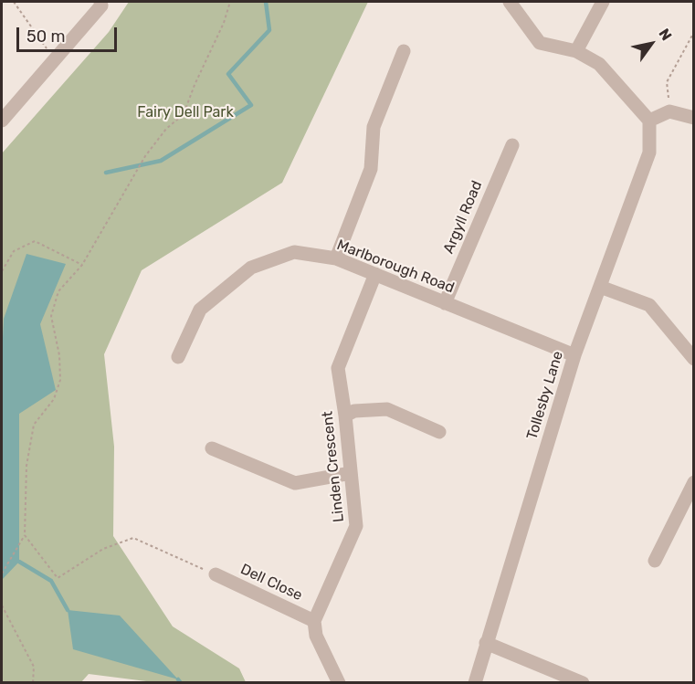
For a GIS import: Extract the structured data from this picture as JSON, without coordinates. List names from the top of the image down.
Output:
{
  "streets": {
    "street": [
      "Argyll Road",
      "Marlborough Road",
      "Tollesby Lane",
      "Linden Crescent",
      "Dell Close"
    ]
  },
  "crossings": [
    ["Argyll Road", "Marlborough Road"],
    ["Marlborough Road", "Tollesby Lane"],
    ["Marlborough Road", "Linden Crescent"],
    ["Linden Crescent", "Dell Close"]
  ],
  "parks": ["Fairy Dell Park"],
  "scale_bar": "50 m",
  "north": "top right"
}
